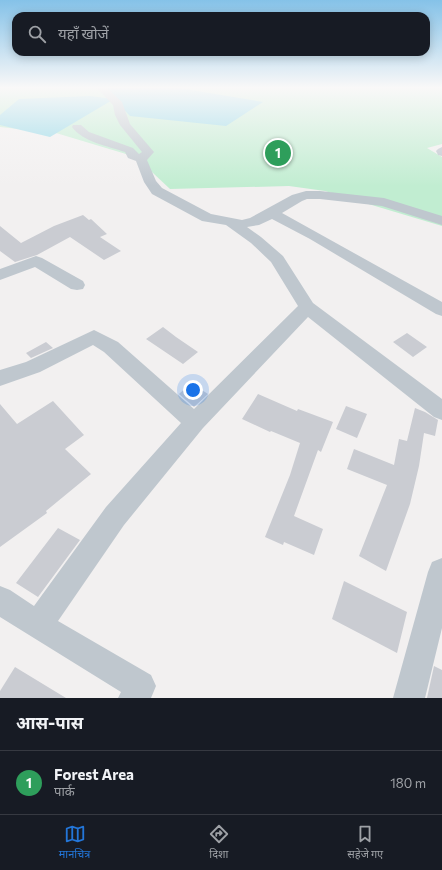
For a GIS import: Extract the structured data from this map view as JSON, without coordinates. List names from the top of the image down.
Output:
{
  "page": {
    "search": "यहाँ खोजें",
    "pins": "1",
    "heading": "आस-पास",
    "list": [
      {
        "mark": "1",
        "name": "Forest Area",
        "note": "पार्क",
        "value": "180 m"
      }
    ],
    "nav": ["मानचित्र", "दिशा", "सहेजे गए"]
  }
}
